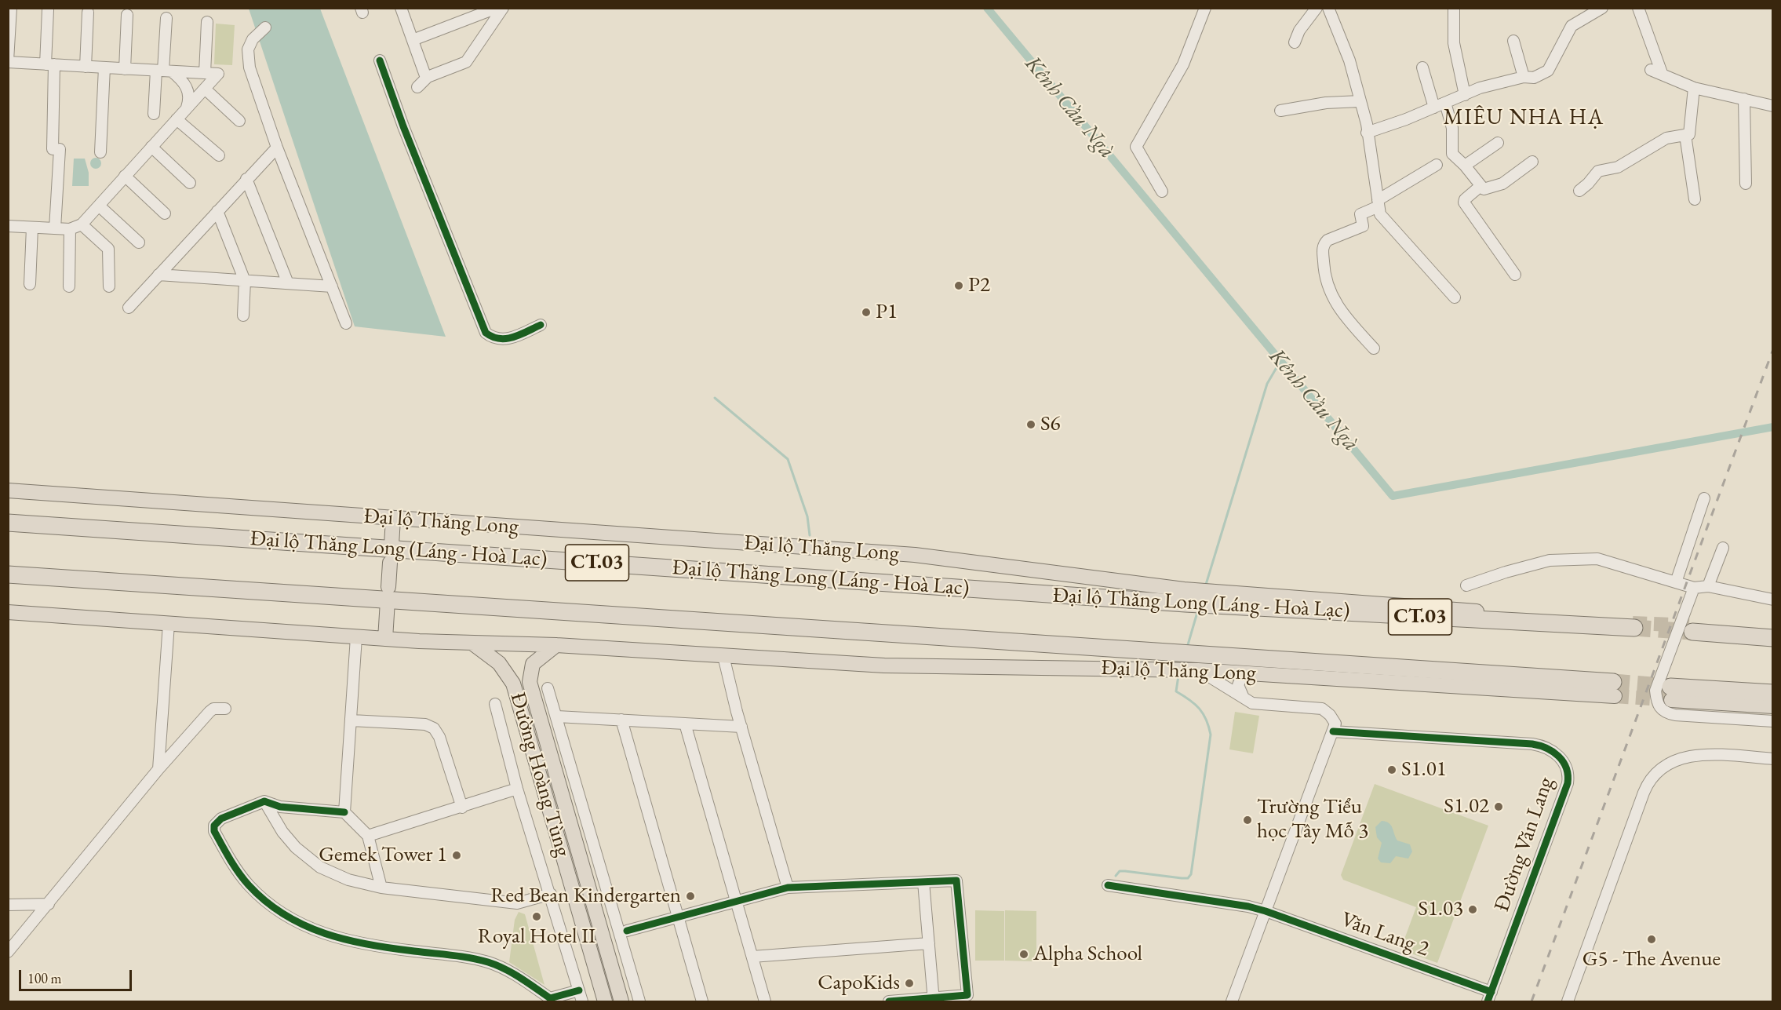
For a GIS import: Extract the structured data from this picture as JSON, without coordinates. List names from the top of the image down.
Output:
{
  "streets": {
    "highway": ["Đại lộ Thăng Long (Láng - Hoà Lạc)", "CT.03"],
    "main road": ["Đại lộ Thăng Long", "Đường Hoàng Tùng"],
    "street": ["Đường Văn Lang", "Văn Lang 2"]
  },
  "crossings": [
    ["Đại lộ Thăng Long", "Đại lộ Thăng Long (Láng - Hoà Lạc)"],
    ["Đại lộ Thăng Long", "CT.03"],
    ["Đại lộ Thăng Long", "Đường Hoàng Tùng"],
    ["Đường Văn Lang", "Văn Lang 2"]
  ],
  "districts": ["MIÊU NHA HẠ"],
  "water": ["Kênh Cầu Ngà"],
  "places": [
    "P2",
    "P1",
    "S6",
    "S1.01",
    "S1.02",
    "Trường Tiểu học Tây Mỗ 3",
    "Gemek Tower 1",
    "Red Bean Kindergarten",
    "S1.03",
    "Royal Hotel II",
    "G5 - The Avenue",
    "Alpha School",
    "CapoKids"
  ],
  "scale_bar": "100 m"
}
